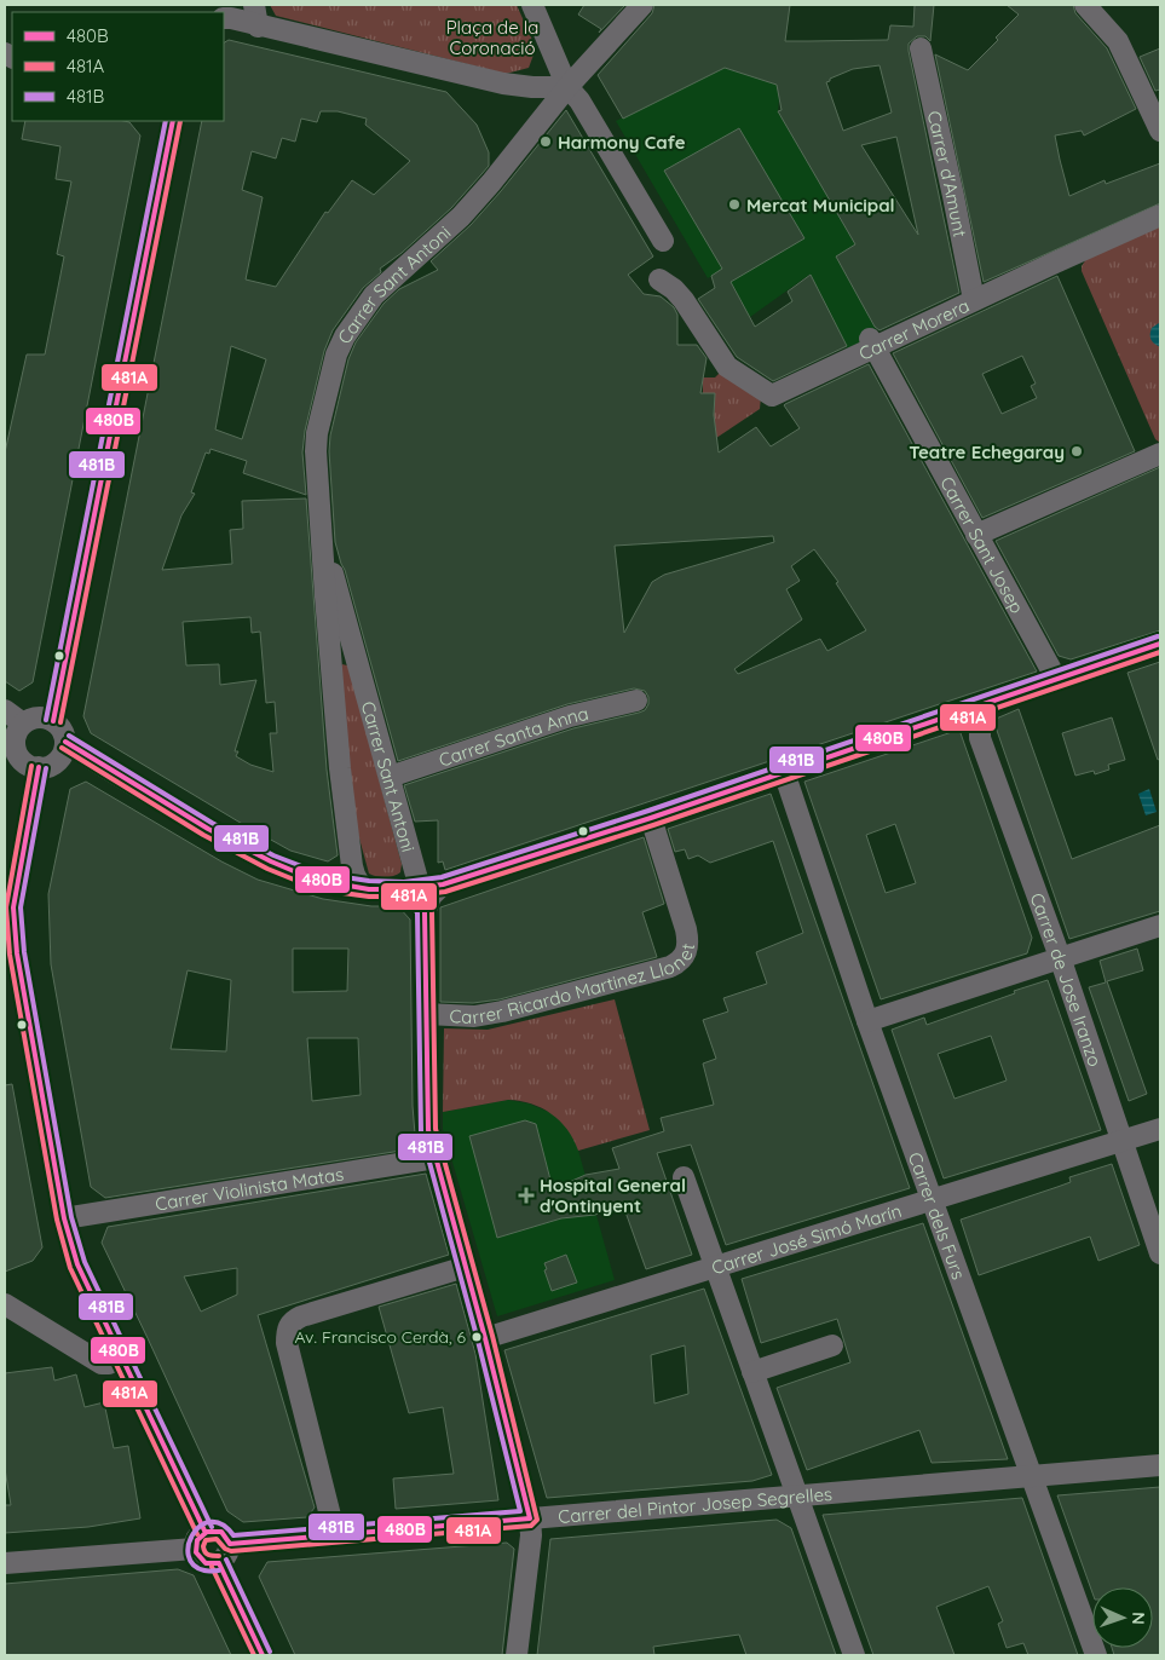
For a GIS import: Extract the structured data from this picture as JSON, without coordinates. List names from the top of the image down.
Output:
{
  "streets": {
    "street": [
      "Carrer d'Amunt",
      "Carrer Sant Antoni",
      "Carrer Morera",
      "Carrer Sant Josep",
      "Carrer Santa Anna",
      "Carrer Ricardo Martinez Llonet",
      "Carrer de Jose Iranzo",
      "Carrer Violinista Matas",
      "Carrer dels Furs",
      "Carrer José Simó Marín",
      "Carrer del Pintor Josep Segrelles"
    ]
  },
  "crossings": [
    ["Carrer d'Amunt", "Carrer Morera"],
    ["Carrer Sant Antoni", "Carrer Santa Anna"],
    ["Carrer Morera", "Carrer Sant Josep"],
    ["Carrer de Jose Iranzo", "Carrer José Simó Marín"],
    ["Carrer dels Furs", "Carrer José Simó Marín"],
    ["Carrer dels Furs", "Carrer del Pintor Josep Segrelles"]
  ],
  "parks": ["Plaça de la Coronació"],
  "places": {
    "other": [
      "Harmony Cafe",
      "Mercat Municipal",
      "Teatre Echegaray",
      "Av. Francisco Cerdà, 6"
    ],
    "health": ["Hospital General d'Ontinyent"]
  },
  "lines": ["transit line 480B", "transit line 481A", "transit line 481B"],
  "legend": ["480B", "481A", "481B"],
  "north": "right"
}
